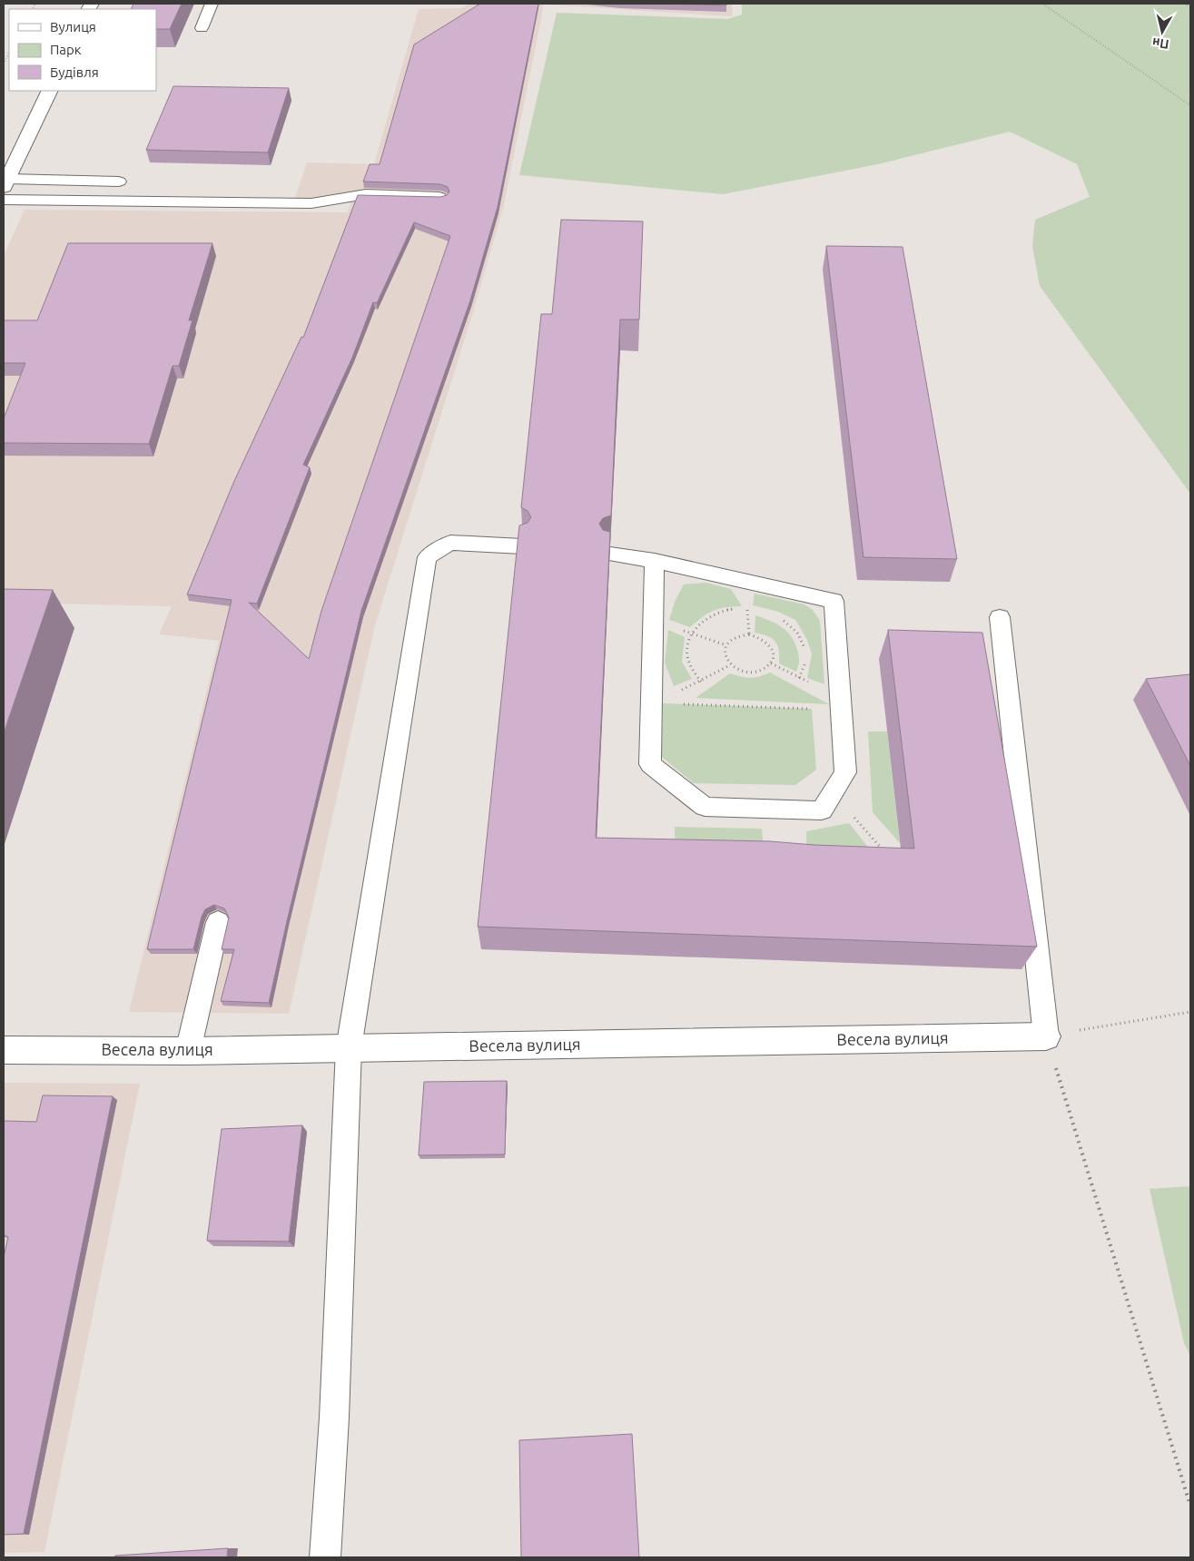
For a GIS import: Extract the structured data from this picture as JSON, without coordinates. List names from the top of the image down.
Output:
{
  "streets": {
    "street": ["Весела вулиця"]
  },
  "legend": ["Вулиця", "Парк", "Будівля"],
  "north": "bottom"
}
